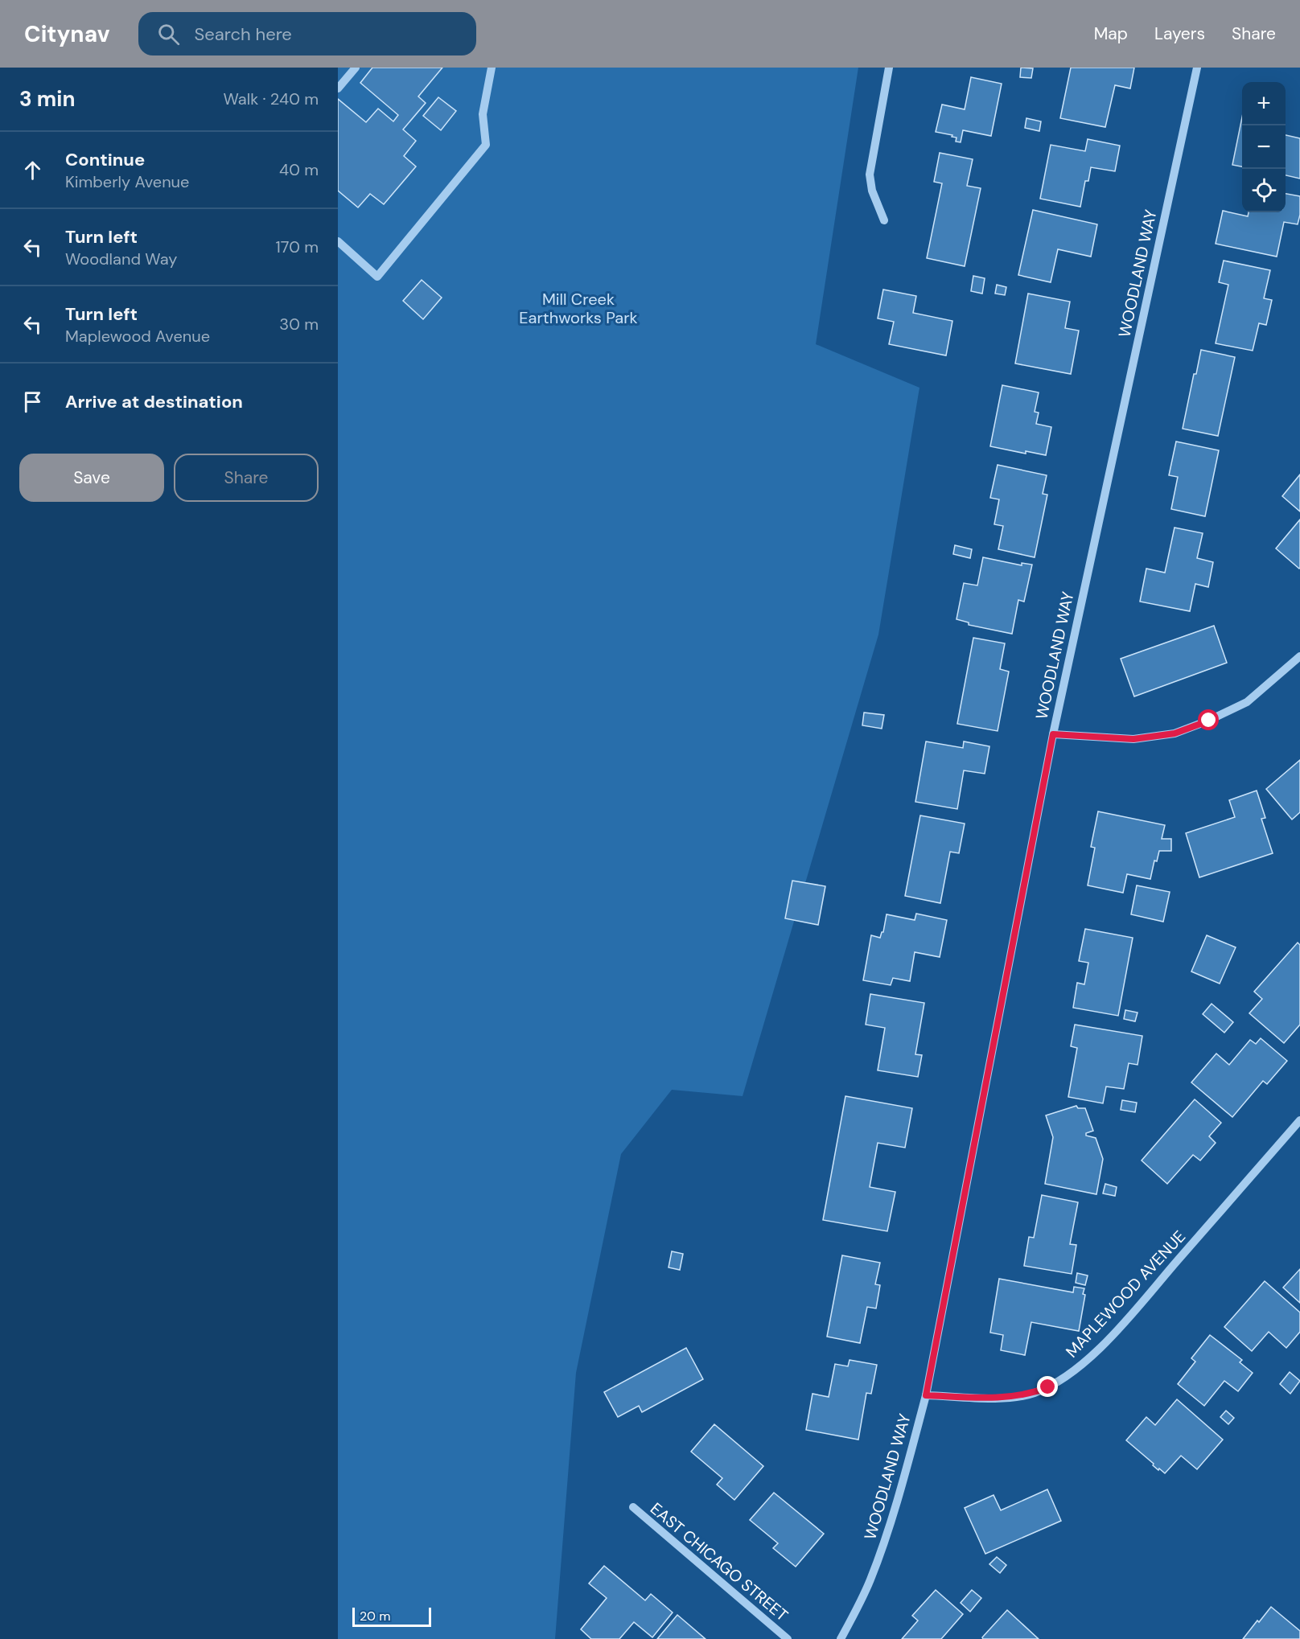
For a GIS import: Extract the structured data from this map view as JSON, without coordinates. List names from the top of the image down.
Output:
{
  "streets": {
    "street": ["WOODLAND WAY", "MAPLEWOOD AVENUE", "EAST CHICAGO STREET"]
  },
  "crossings": [
    ["WOODLAND WAY", "MAPLEWOOD AVENUE"]
  ],
  "parks": ["Mill Creek Earthworks Park"],
  "scale_bar": "20 m",
  "page": {
    "header": "Citynav",
    "search": "Search here",
    "nav": ["Map", "Layers", "Share"],
    "heading": ["3 min", "Walk · 240 m"],
    "map_buttons": ["+", "−"],
    "list": [
      ["Continue", "Kimberly Avenue", "40 m"],
      ["Turn left", "Woodland Way", "170 m"],
      ["Turn left", "Maplewood Avenue", "30 m"],
      "Arrive at destination"
    ],
    "buttons": ["Save", "Share"],
    "scale": "20 m"
  }
}
